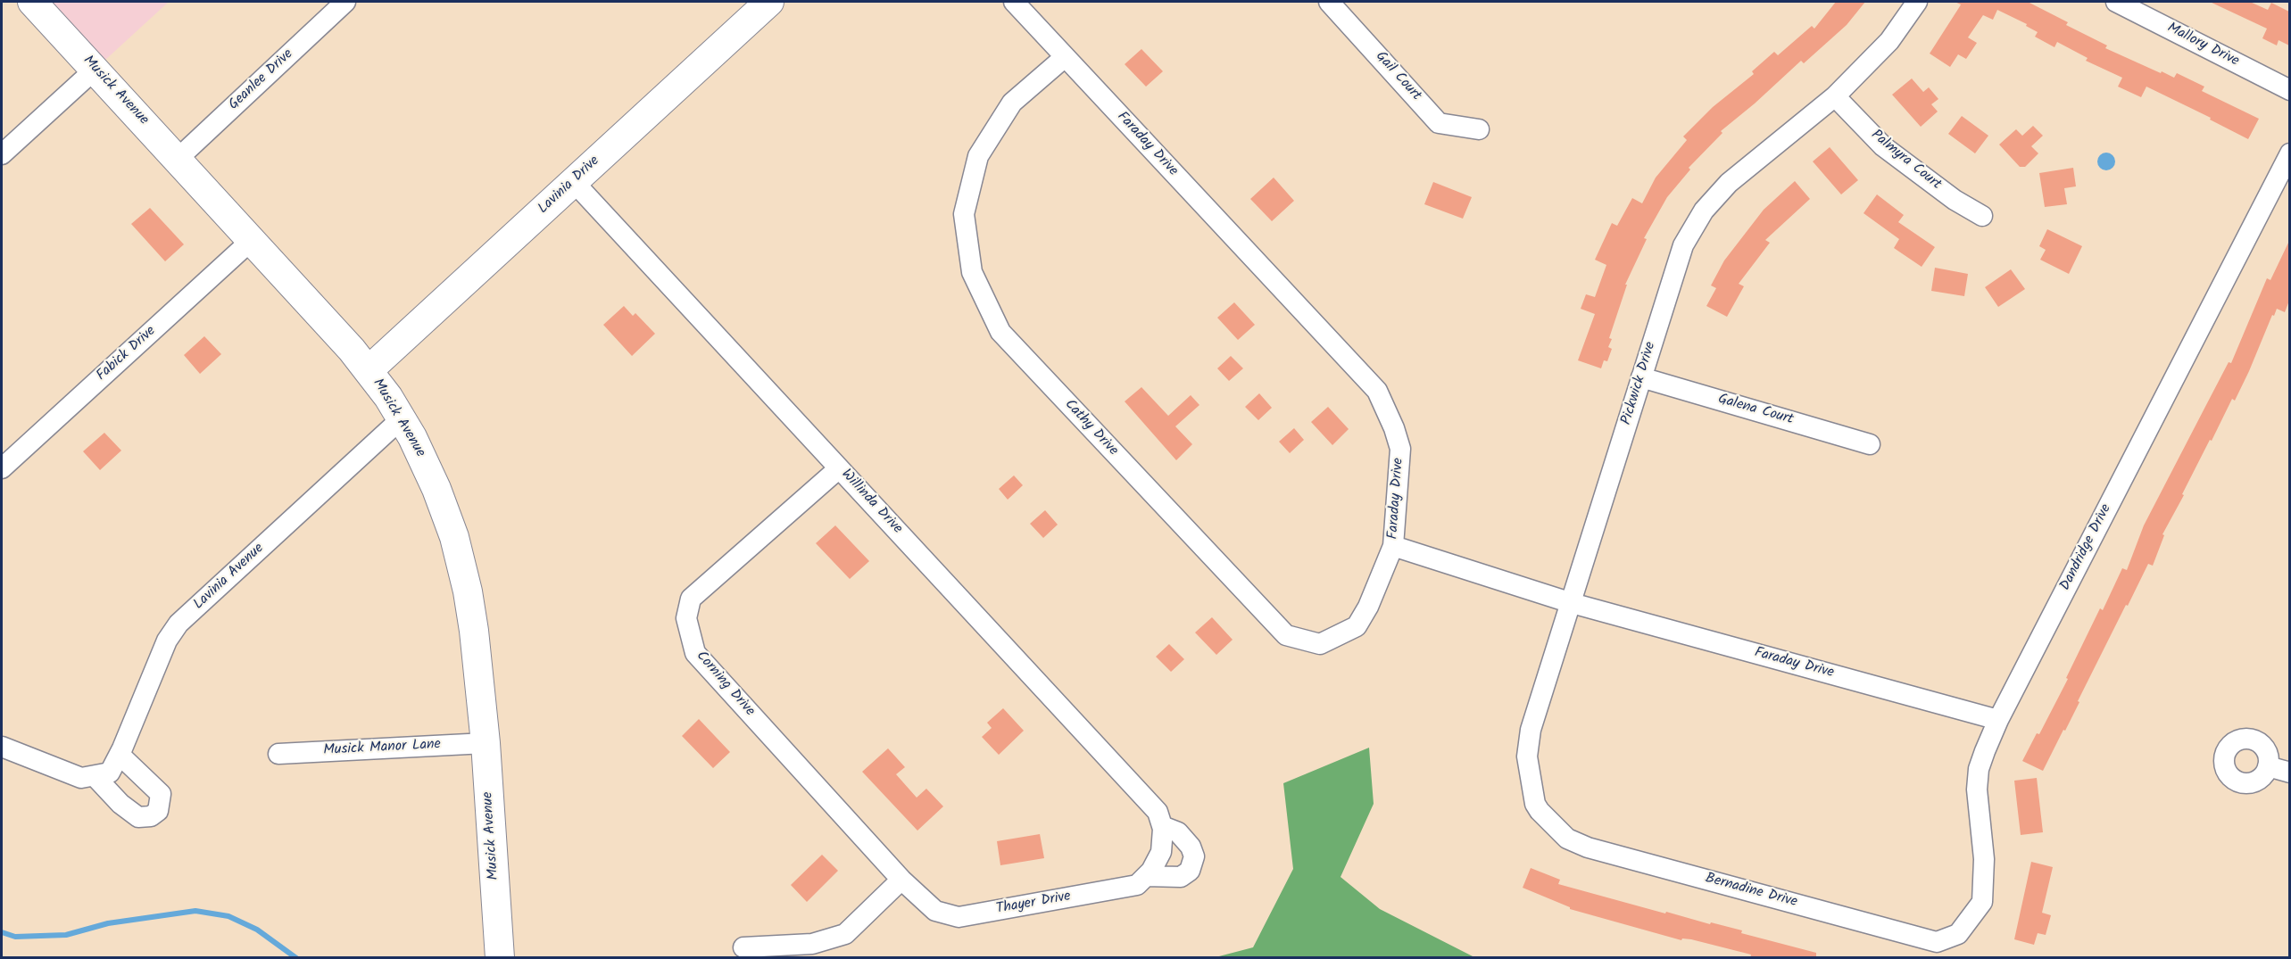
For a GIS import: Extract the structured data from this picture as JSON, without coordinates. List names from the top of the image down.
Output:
{
  "streets": {
    "street": [
      "Mallory Drive",
      "Gail Court",
      "Geanlee Drive",
      "Musick Avenue",
      "Faraday Drive",
      "Palmyra Court",
      "Lavinia Drive",
      "Fabick Drive",
      "Pickwick Drive",
      "Galena Court",
      "Cathy Drive",
      "Willinda Drive",
      "Dandridge Drive",
      "Lavinia Avenue",
      "Corning Drive",
      "Musick Manor Lane",
      "Bernadine Drive",
      "Thayer Drive"
    ]
  },
  "crossings": [
    ["Geanlee Drive", "Musick Avenue"],
    ["Musick Avenue", "Lavinia Drive"],
    ["Musick Avenue", "Fabick Drive"],
    ["Musick Avenue", "Lavinia Avenue"],
    ["Musick Avenue", "Musick Manor Lane"],
    ["Faraday Drive", "Pickwick Drive"],
    ["Faraday Drive", "Cathy Drive"],
    ["Faraday Drive", "Dandridge Drive"],
    ["Palmyra Court", "Pickwick Drive"],
    ["Lavinia Drive", "Willinda Drive"],
    ["Pickwick Drive", "Galena Court"],
    ["Pickwick Drive", "Bernadine Drive"],
    ["Willinda Drive", "Corning Drive"],
    ["Willinda Drive", "Thayer Drive"],
    ["Dandridge Drive", "Bernadine Drive"],
    ["Corning Drive", "Thayer Drive"]
  ]
}
